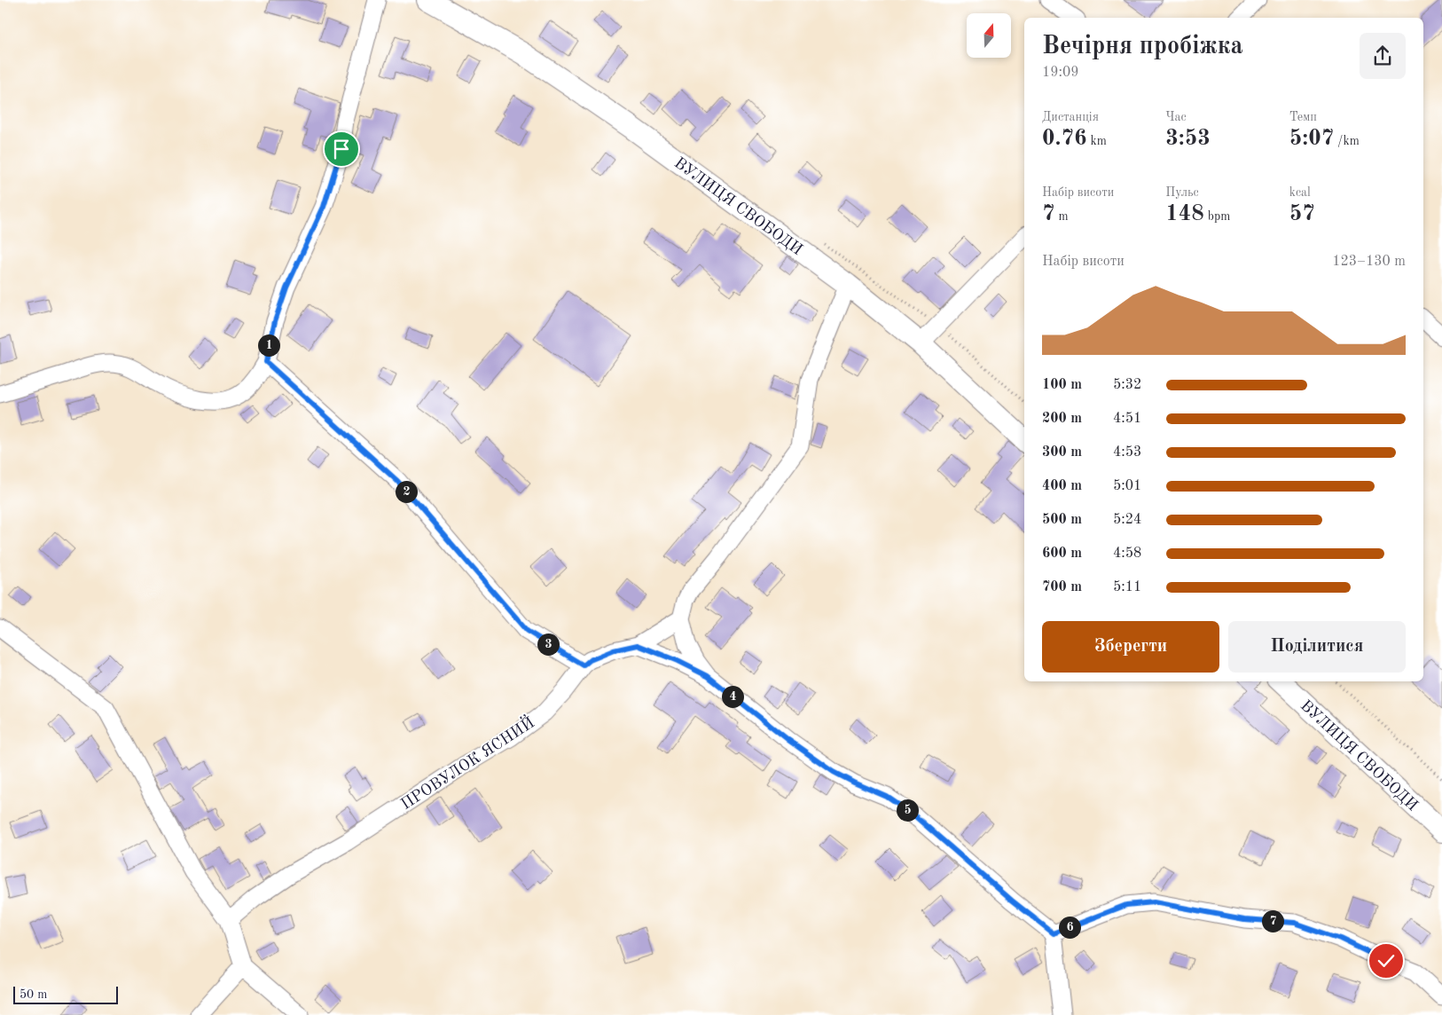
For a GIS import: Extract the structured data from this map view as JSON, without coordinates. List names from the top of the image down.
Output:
{
  "streets": {
    "street": ["ВУЛИЦЯ СВОБОДИ", "ПРОВУЛОК ЯСНИЙ"]
  },
  "scale_bar": "50 m",
  "north": "top",
  "page": {
    "heading": ["Вечірня пробіжка", "19:09"],
    "stats": [
      ["Дистанція", "0.76 km"],
      ["Час", "3:53"],
      ["Темп", "5:07 /km"],
      ["Набір висоти", "7 m"],
      ["Пульс", "148 bpm"],
      ["kcal", "57"]
    ],
    "chart": ["Набір висоти", "123–130 m"],
    "pins": [
      "1",
      "2",
      "3",
      "4",
      "5",
      "7",
      "6"
    ],
    "list": [
      {
        "name": "100 m",
        "note": "5:32"
      },
      {
        "name": "200 m",
        "note": "4:51"
      },
      {
        "name": "300 m",
        "note": "4:53"
      },
      {
        "name": "400 m",
        "note": "5:01"
      },
      {
        "name": "500 m",
        "note": "5:24"
      },
      {
        "name": "600 m",
        "note": "4:58"
      },
      {
        "name": "700 m",
        "note": "5:11"
      }
    ],
    "buttons": ["Зберегти", "Поділитися"],
    "scale": "50 m"
  }
}
